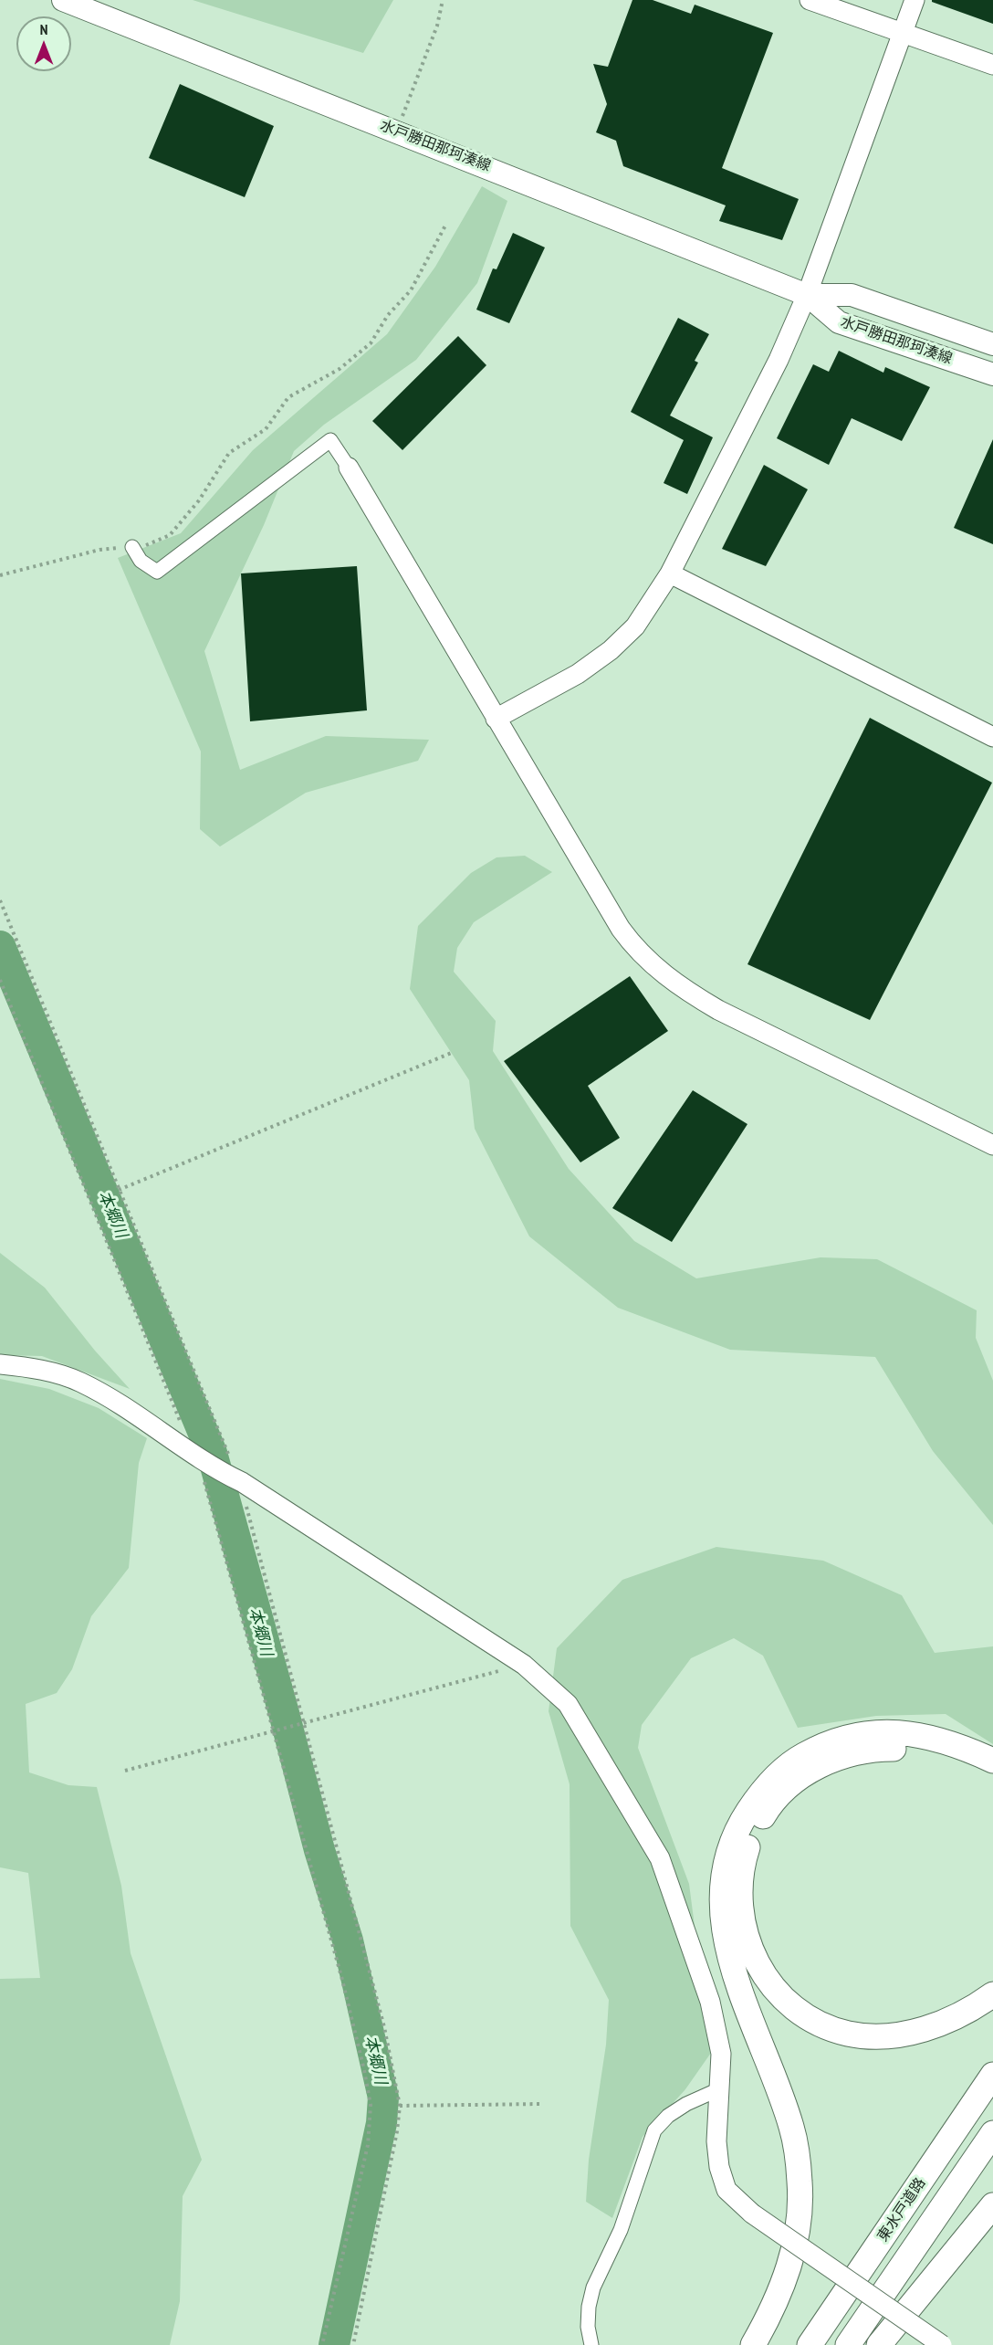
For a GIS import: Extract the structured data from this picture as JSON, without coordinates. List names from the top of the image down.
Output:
{
  "streets": {
    "highway": ["東水戸道路"],
    "main road": ["水戸勝田那珂湊線"]
  },
  "water": ["本郷川"],
  "north": "top"
}
